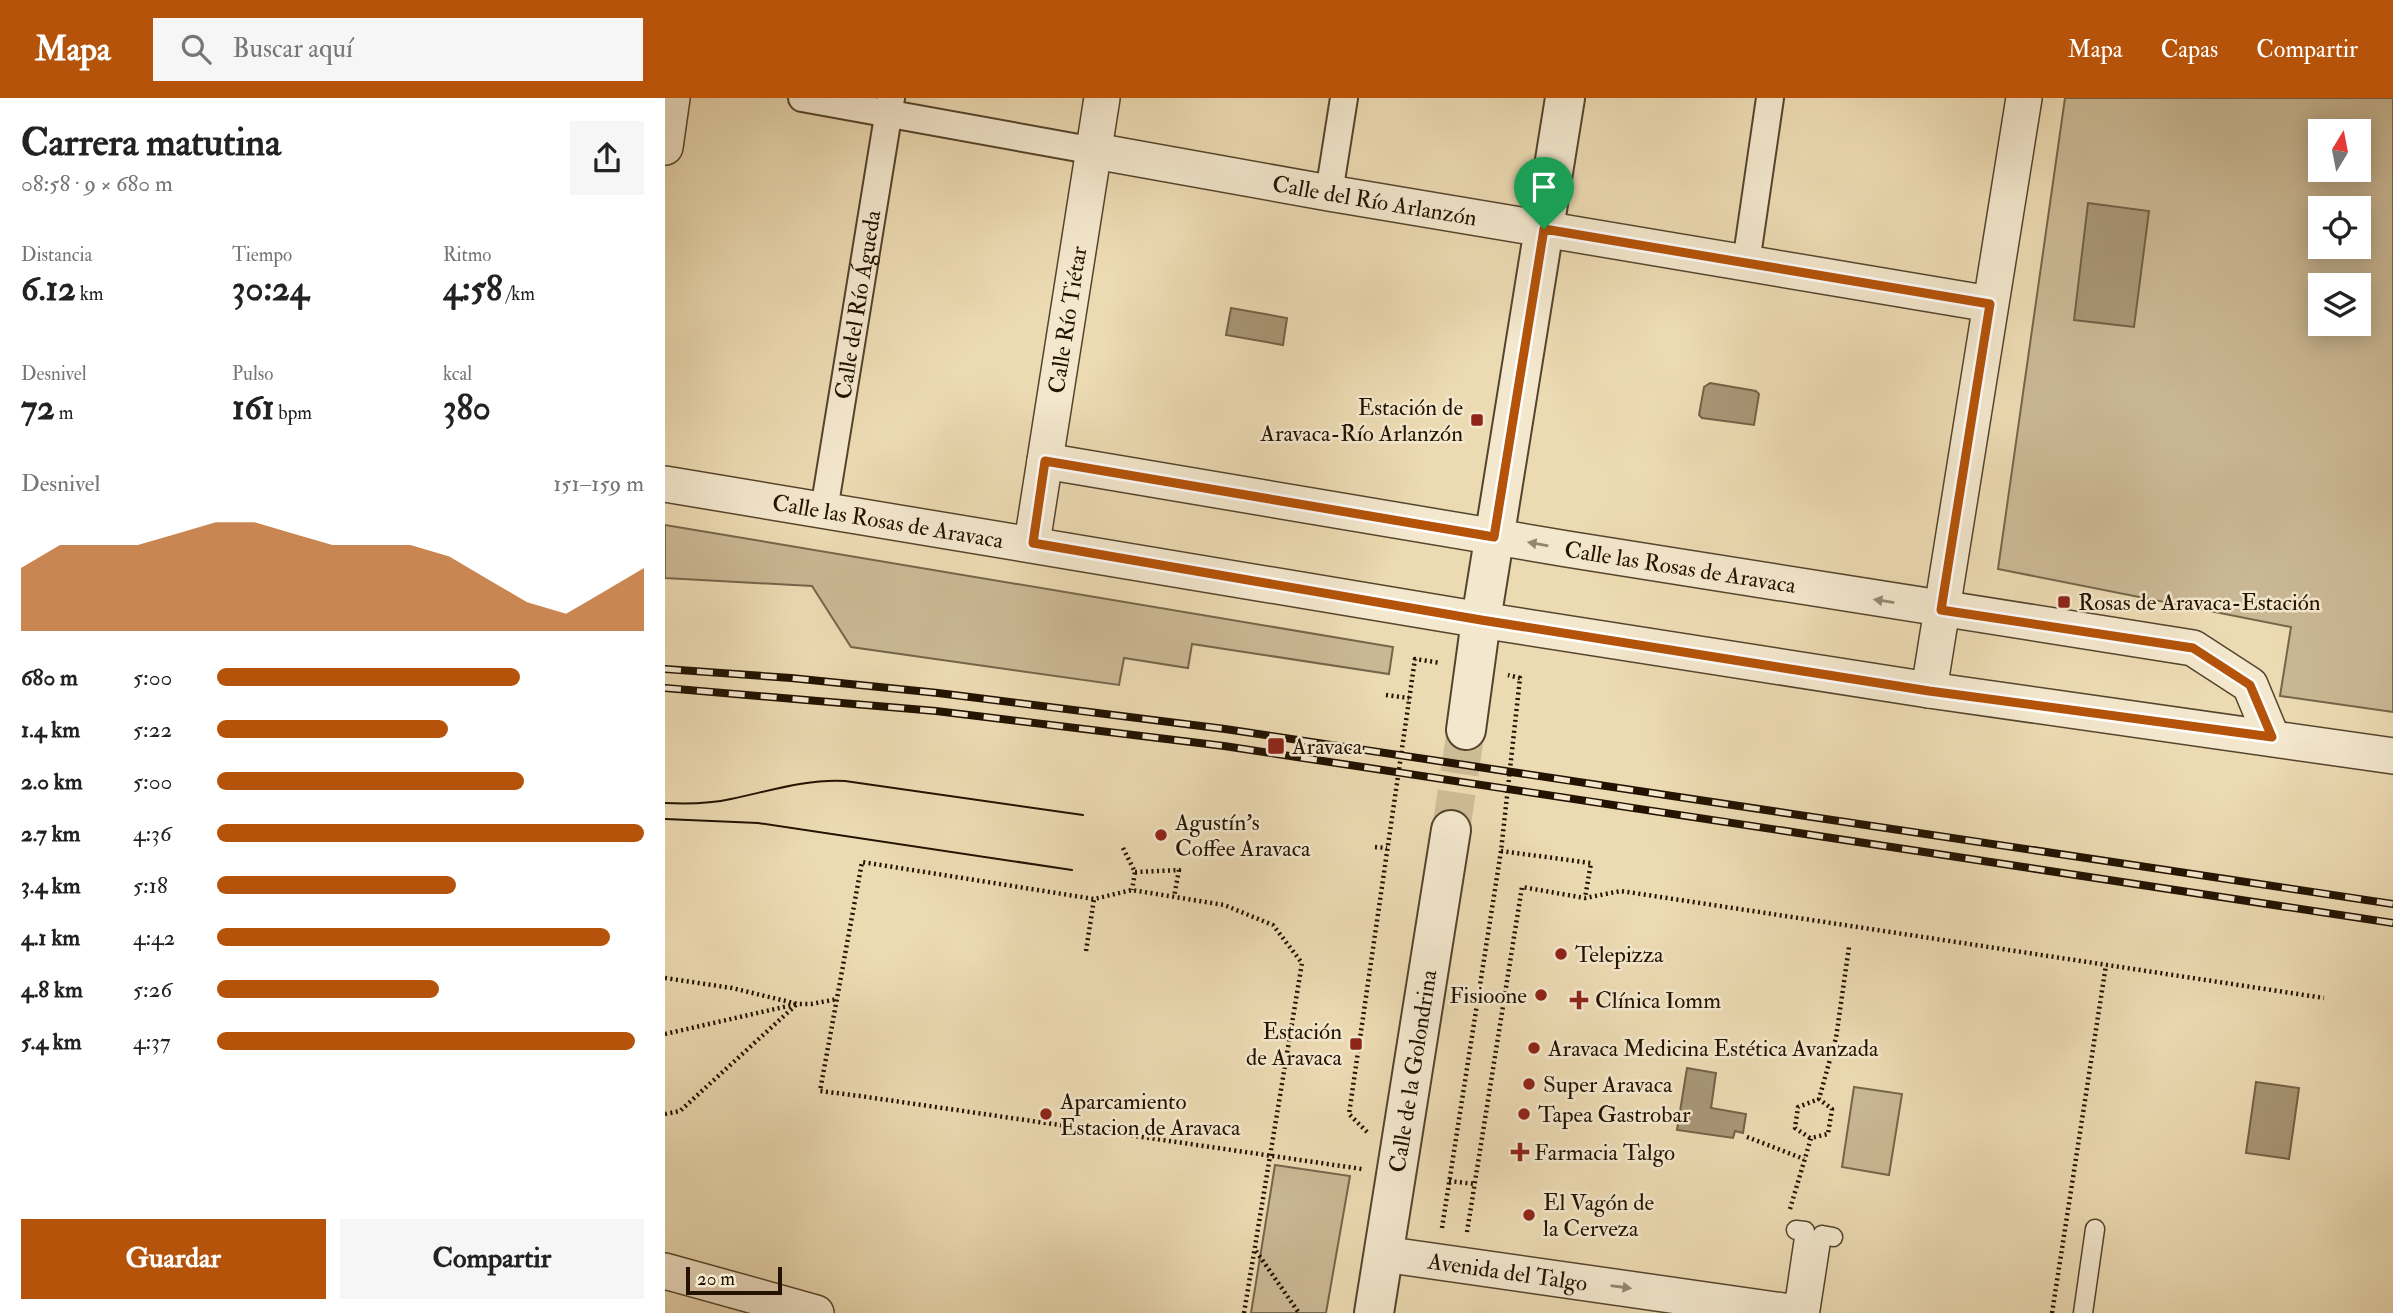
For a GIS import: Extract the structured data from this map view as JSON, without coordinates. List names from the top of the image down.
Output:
{
  "streets": {
    "street": [
      "Calle del Río Arlanzón",
      "Calle del Río Águeda",
      "Calle Río Tiétar",
      "Calle las Rosas de Aravaca",
      "Calle de la Golondrina",
      "Avenida del Talgo"
    ]
  },
  "crossings": [
    ["Calle del Río Arlanzón", "Calle del Río Águeda"],
    ["Calle del Río Arlanzón", "Calle Río Tiétar"],
    ["Calle del Río Águeda", "Calle las Rosas de Aravaca"],
    ["Calle Río Tiétar", "Calle las Rosas de Aravaca"],
    ["Calle de la Golondrina", "Avenida del Talgo"]
  ],
  "one_way": ["Avenida del Talgo"],
  "places": {
    "transit": [
      "Estación de Aravaca-Río Arlanzón",
      "Rosas de Aravaca-Estación",
      "Aravaca",
      "Estación de Aravaca"
    ],
    "other": [
      "Agustín's Coffee Aravaca",
      "Telepizza",
      "Fisioone",
      "Aravaca Medicina Estética Avanzada",
      "Super Aravaca",
      "Aparcamiento Estacion de Aravaca",
      "Tapea Gastrobar",
      "El Vagón de la Cerveza"
    ],
    "health": ["Clínica Iomm", "Farmacia Talgo"]
  },
  "scale_bar": "20 m",
  "north": "top",
  "page": {
    "header": "Mapa",
    "search": "Buscar aquí",
    "nav": ["Mapa", "Capas", "Compartir"],
    "heading": ["Carrera matutina", "08:58 · 9 × 680 m"],
    "stats": [
      ["Distancia", "6.12 km"],
      ["Tiempo", "30:24"],
      ["Ritmo", "4:58 /km"],
      ["Desnivel", "72 m"],
      ["Pulso", "161 bpm"],
      ["kcal", "380"]
    ],
    "chart": ["Desnivel", "151–159 m"],
    "list": [
      {
        "name": "680 m",
        "note": "5:00"
      },
      {
        "name": "1.4 km",
        "note": "5:22"
      },
      {
        "name": "2.0 km",
        "note": "5:00"
      },
      {
        "name": "2.7 km",
        "note": "4:36"
      },
      {
        "name": "3.4 km",
        "note": "5:18"
      },
      {
        "name": "4.1 km",
        "note": "4:42"
      },
      {
        "name": "4.8 km",
        "note": "5:26"
      },
      {
        "name": "5.4 km",
        "note": "4:37"
      }
    ],
    "buttons": ["Guardar", "Compartir"],
    "scale": "20 m"
  }
}
